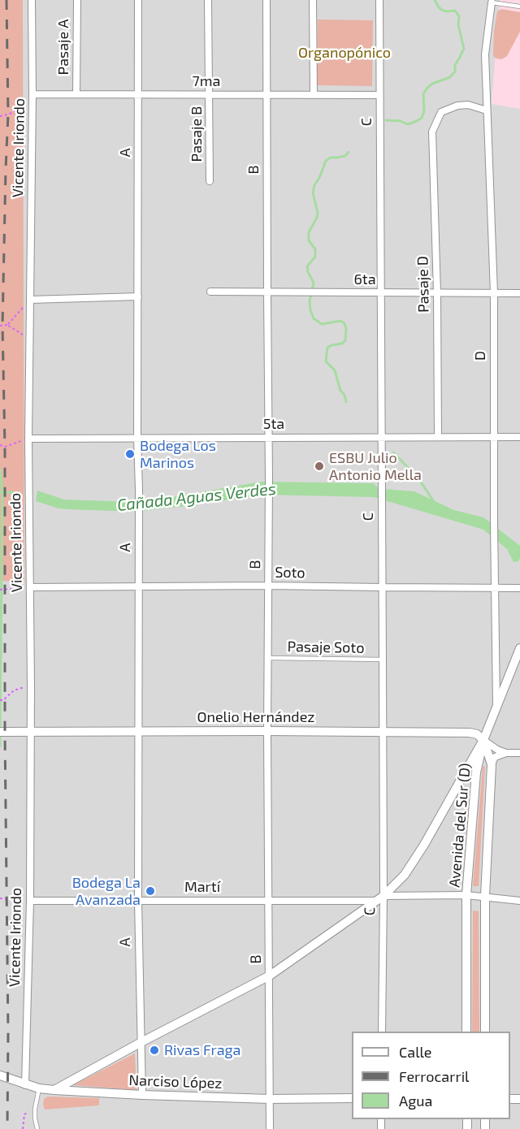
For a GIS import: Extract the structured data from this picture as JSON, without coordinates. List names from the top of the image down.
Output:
{
  "streets": {
    "street": [
      "Pasaje A",
      "7ma",
      "C",
      "Pasaje B",
      "Vicente Iriondo",
      "A",
      "B",
      "6ta",
      "Pasaje D",
      "D",
      "5ta",
      "Soto",
      "Onelio Hernández",
      "Avenida del Sur (D)",
      "Martí",
      "Narciso López"
    ],
    "lane": ["Pasaje Soto"]
  },
  "crossings": [
    ["Pasaje A", "7ma"],
    ["7ma", "C"],
    ["7ma", "Pasaje B"],
    ["7ma", "Vicente Iriondo"],
    ["7ma", "A"],
    ["7ma", "B"],
    ["C", "6ta"],
    ["C", "5ta"],
    ["C", "Soto"],
    ["C", "Pasaje Soto"],
    ["C", "Onelio Hernández"],
    ["Vicente Iriondo", "5ta"],
    ["Vicente Iriondo", "Soto"],
    ["Vicente Iriondo", "Onelio Hernández"],
    ["Vicente Iriondo", "Martí"],
    ["Vicente Iriondo", "Narciso López"],
    ["A", "5ta"],
    ["A", "Soto"],
    ["A", "Onelio Hernández"],
    ["A", "Martí"],
    ["A", "Narciso López"],
    ["B", "6ta"],
    ["B", "5ta"],
    ["B", "Soto"],
    ["B", "Pasaje Soto"],
    ["B", "Onelio Hernández"],
    ["B", "Martí"],
    ["B", "Narciso López"],
    ["6ta", "Pasaje D"],
    ["6ta", "D"],
    ["Pasaje D", "D"],
    ["Pasaje D", "5ta"],
    ["D", "5ta"],
    ["D", "Soto"],
    ["Onelio Hernández", "Avenida del Sur (D)"]
  ],
  "water": ["Cañada Aguas Verdes"],
  "parks": ["Organopónico"],
  "places": [
    "Bodega Los Marinos",
    "ESBU Julio Antonio Mella",
    "Bodega La Avanzada",
    "Rivas Fraga"
  ],
  "legend": ["Calle", "Ferrocarril", "Agua"]
}
